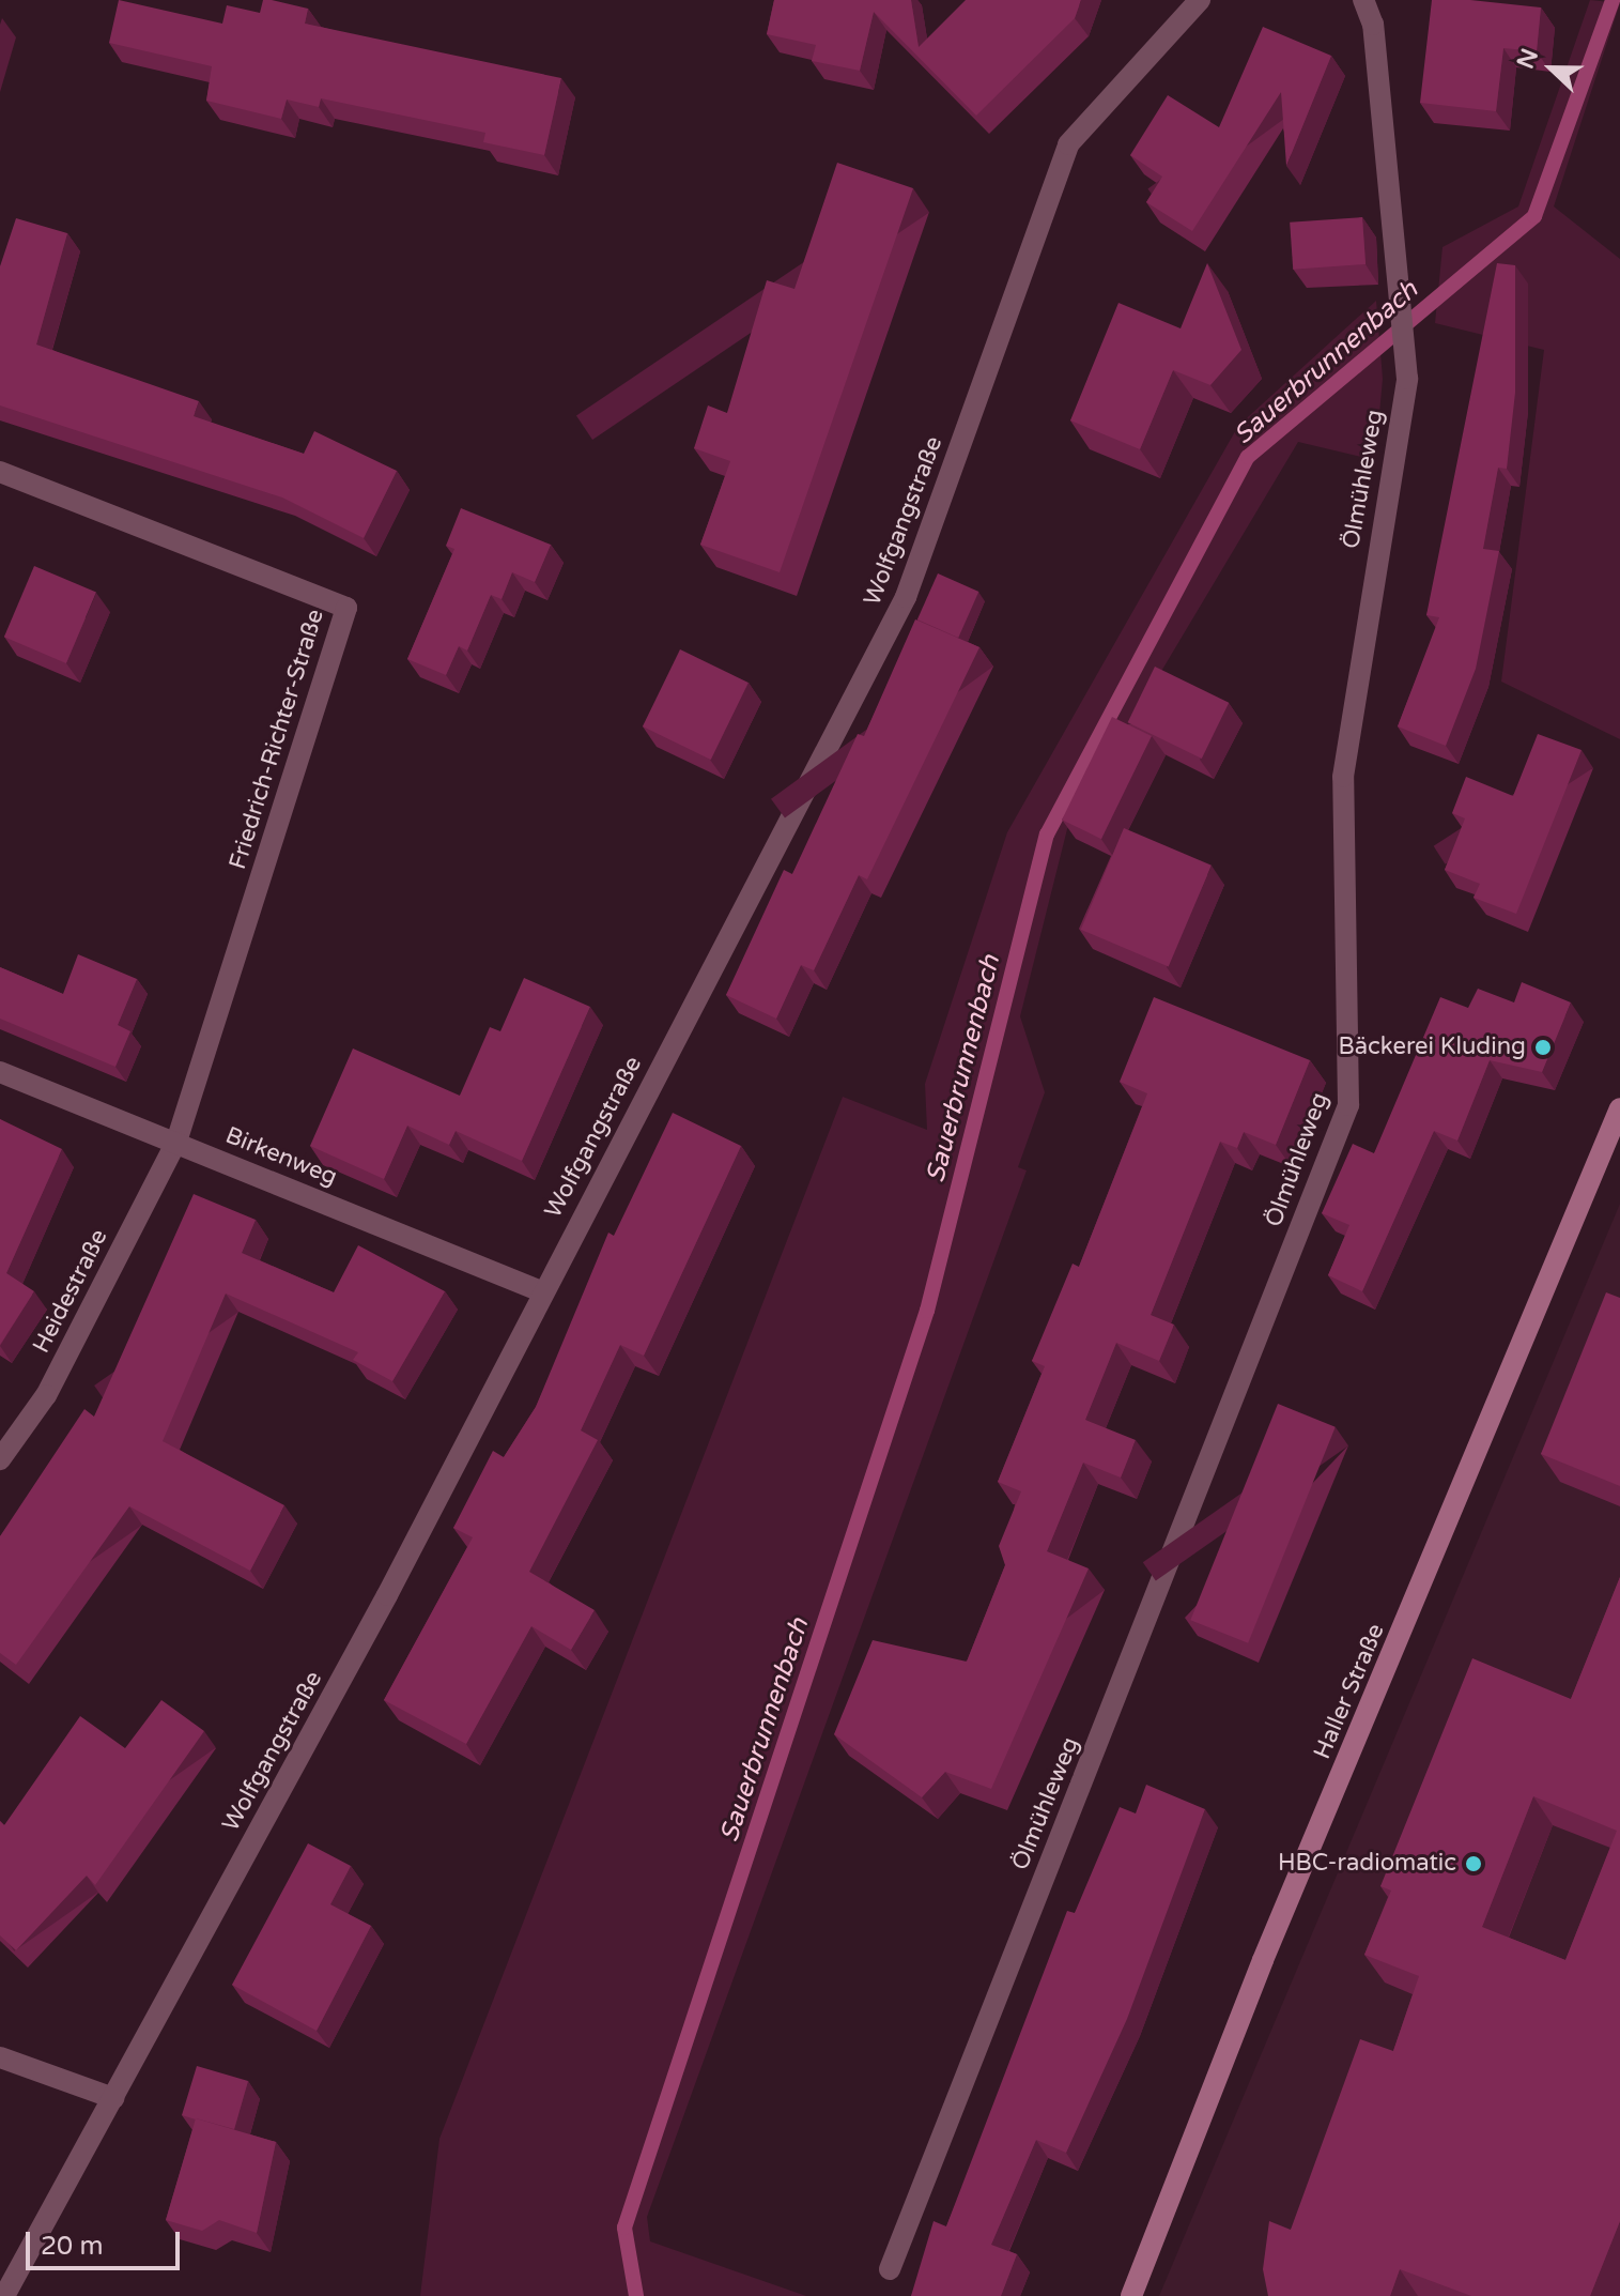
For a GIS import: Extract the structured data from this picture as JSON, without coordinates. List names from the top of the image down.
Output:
{
  "streets": {
    "main road": ["Haller Straße"],
    "street": [
      "Ölmühleweg",
      "Wolfgangstraße",
      "Friedrich-Richter-Straße",
      "Birkenweg",
      "Heidestraße"
    ]
  },
  "crossings": [
    ["Wolfgangstraße", "Birkenweg"],
    ["Friedrich-Richter-Straße", "Birkenweg"],
    ["Friedrich-Richter-Straße", "Heidestraße"],
    ["Birkenweg", "Heidestraße"]
  ],
  "water": ["Sauerbrunnenbach"],
  "places": ["Bäckerei Kluding", "HBC-radiomatic"],
  "scale_bar": "20 m",
  "north": "left"
}
